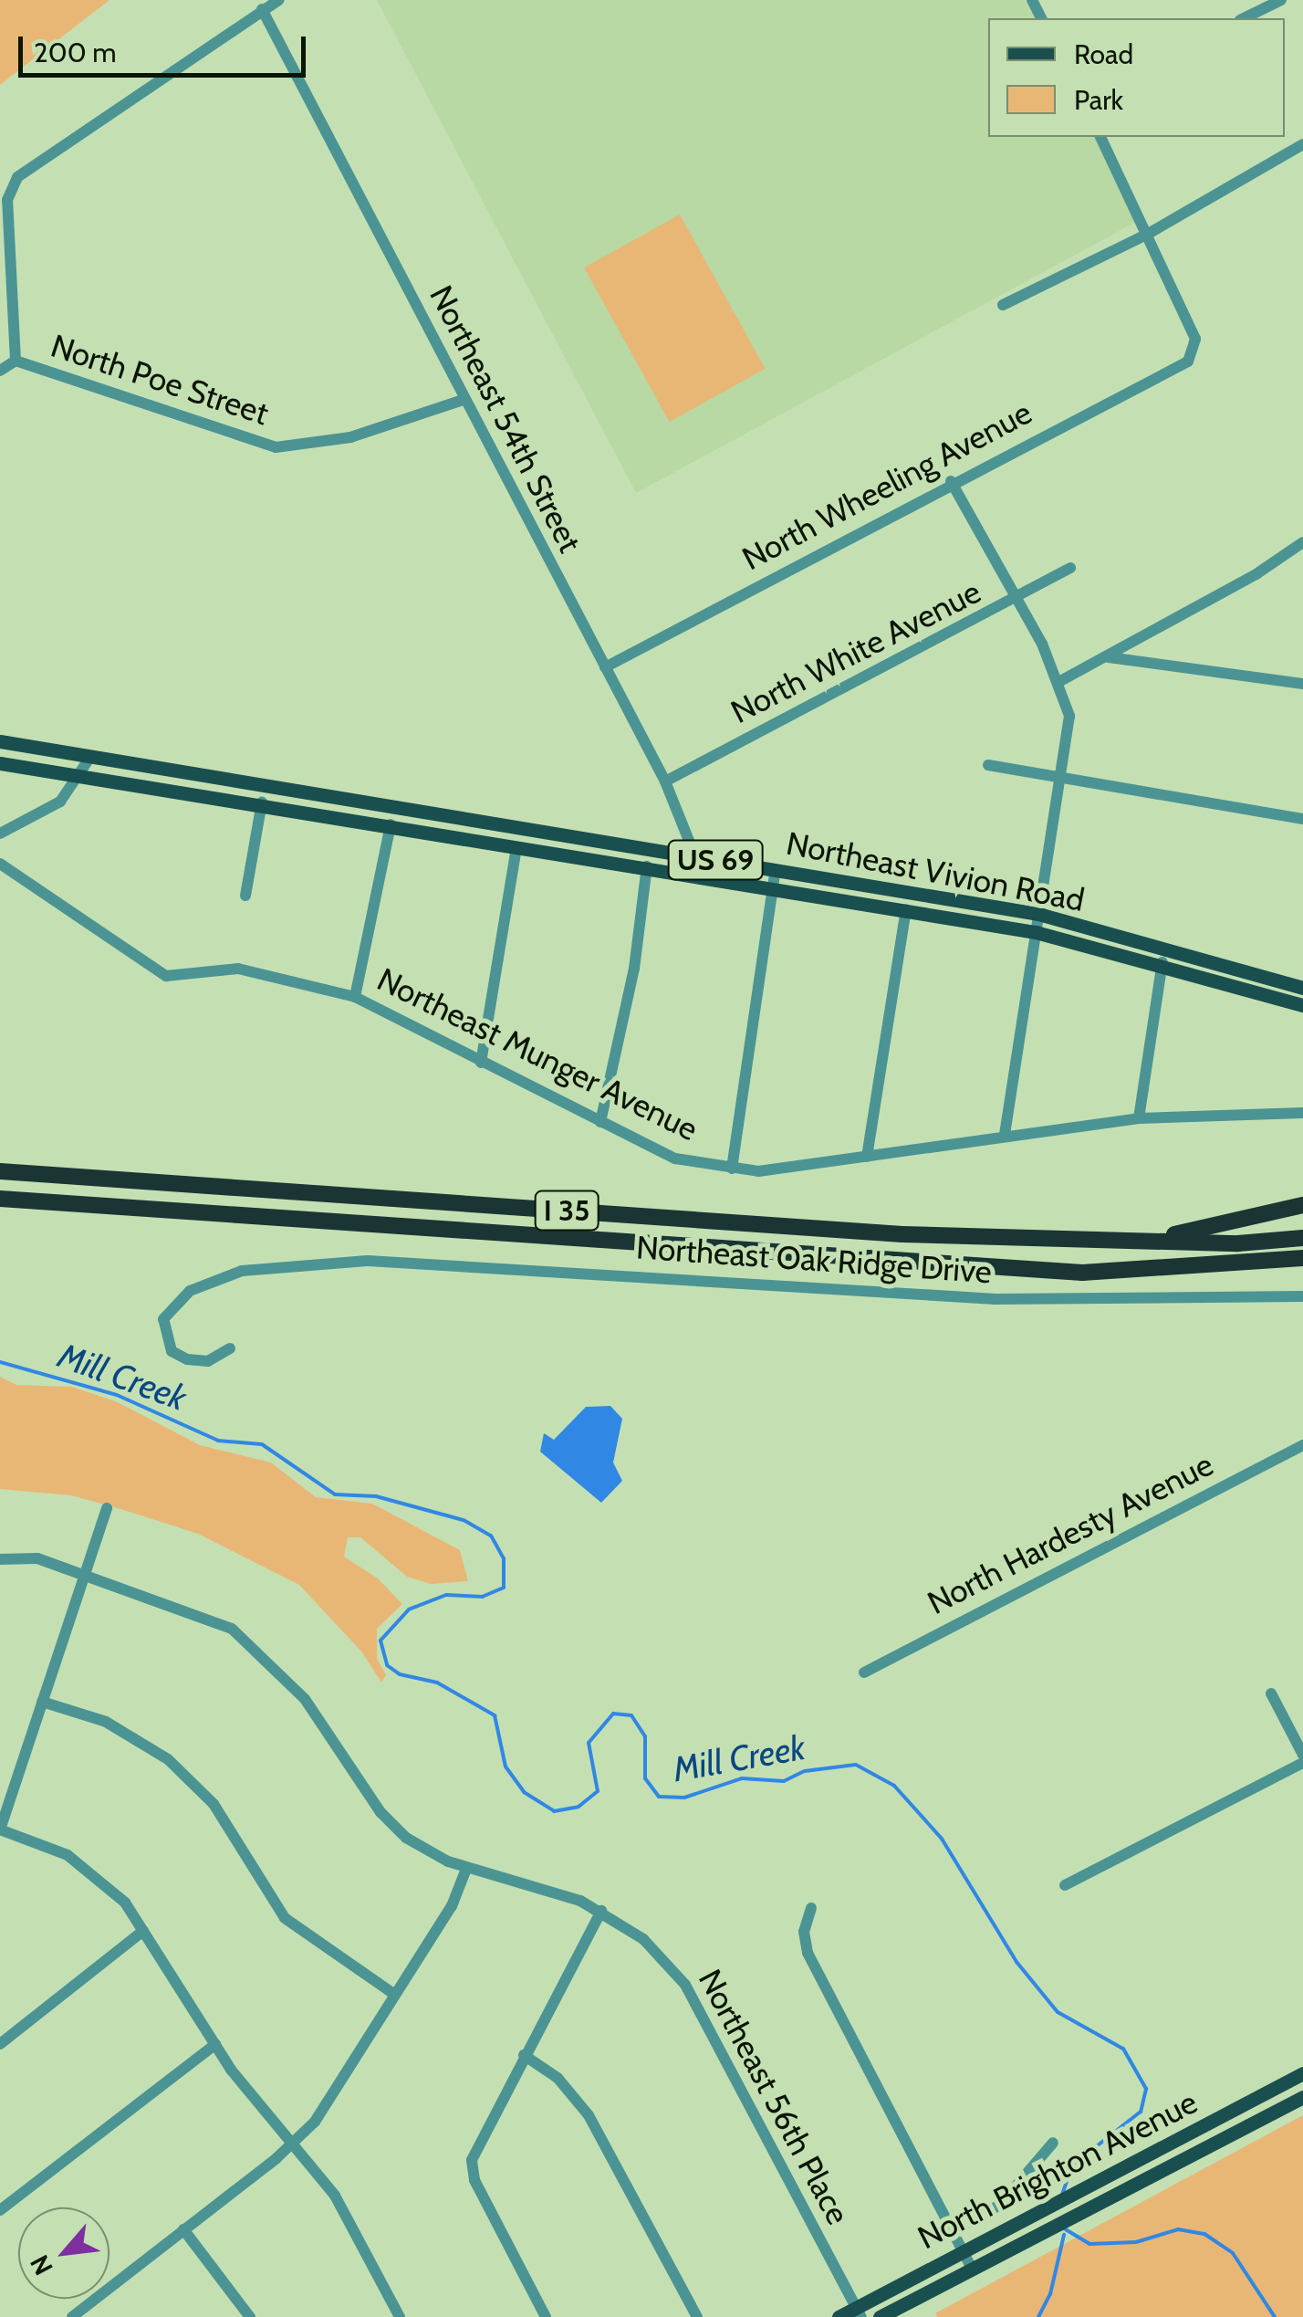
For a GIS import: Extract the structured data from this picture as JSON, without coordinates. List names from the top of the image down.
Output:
{
  "streets": {
    "highway": ["I 35"],
    "main road": ["US 69", "Northeast Vivion Road", "North Brighton Avenue"],
    "street": [
      "North Poe Street",
      "Northeast 54th Street",
      "North Wheeling Avenue",
      "North White Avenue",
      "Northeast Munger Avenue",
      "Northeast Oak Ridge Drive",
      "North Hardesty Avenue",
      "Northeast 56th Place"
    ]
  },
  "crossings": [
    ["North Poe Street", "Northeast 54th Street"],
    ["Northeast 54th Street", "North Wheeling Avenue"],
    ["Northeast 54th Street", "North White Avenue"],
    ["Northeast 54th Street", "Northeast Vivion Road"],
    ["US 69", "Northeast Vivion Road"],
    ["Northeast 56th Place", "North Brighton Avenue"]
  ],
  "water": ["Mill Creek"],
  "legend": ["Road", "Park"],
  "scale_bar": "200 m",
  "north": "bottom left"
}
